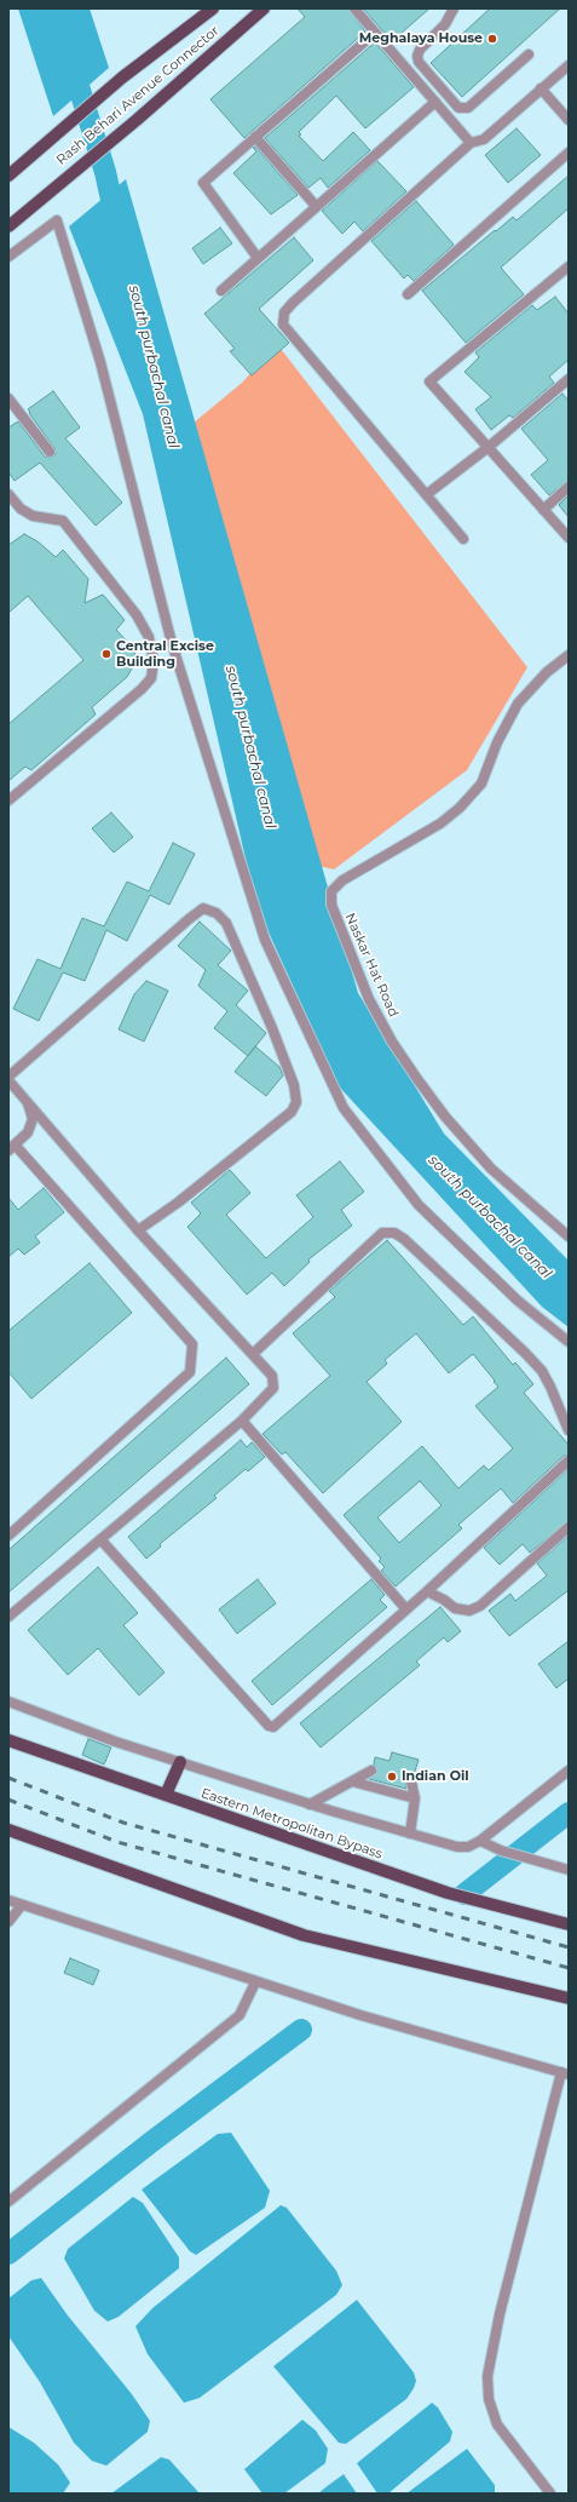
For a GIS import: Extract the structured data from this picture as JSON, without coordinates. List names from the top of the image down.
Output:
{
  "streets": {
    "main road": ["Rash Behari Avenue Connector", "Eastern Metropolitan Bypass"],
    "street": ["Naskar Hat Road"]
  },
  "water": ["south purbachal canal"],
  "places": ["Meghalaya House", "Central Excise Building", "Indian Oil"]
}
